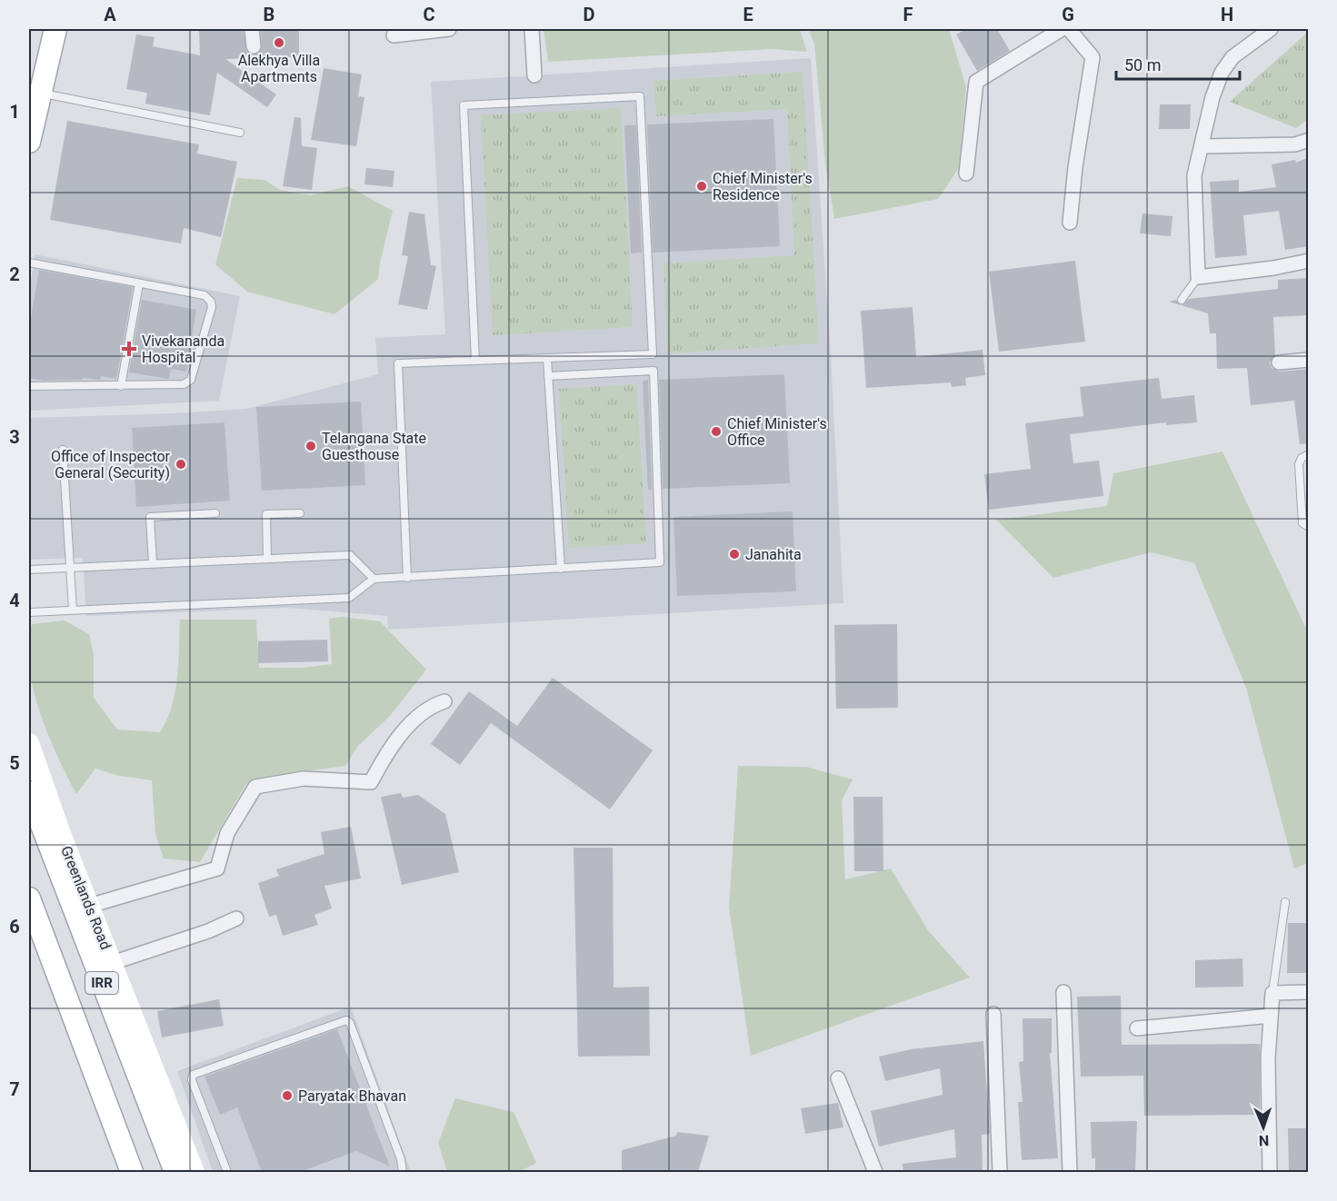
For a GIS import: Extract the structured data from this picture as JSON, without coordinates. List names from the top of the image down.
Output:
{
  "streets": {
    "main road": ["IRR"],
    "street": ["Greenlands Road"]
  },
  "places": {
    "other": [
      "Alekhya Villa Apartments",
      "Chief Minister's Residence",
      "Chief Minister's Office",
      "Telangana State Guesthouse",
      "Office of Inspector General (Security)",
      "Janahita",
      "Paryatak Bhavan"
    ],
    "health": ["Vivekananda Hospital"]
  },
  "scale_bar": "50 m",
  "north": "bottom",
  "grid": {
    "columns": [
      "A",
      "B",
      "C",
      "D",
      "E",
      "F",
      "G",
      "H"
    ],
    "rows": [
      "1",
      "2",
      "3",
      "4",
      "5",
      "6",
      "7"
    ]
  }
}
